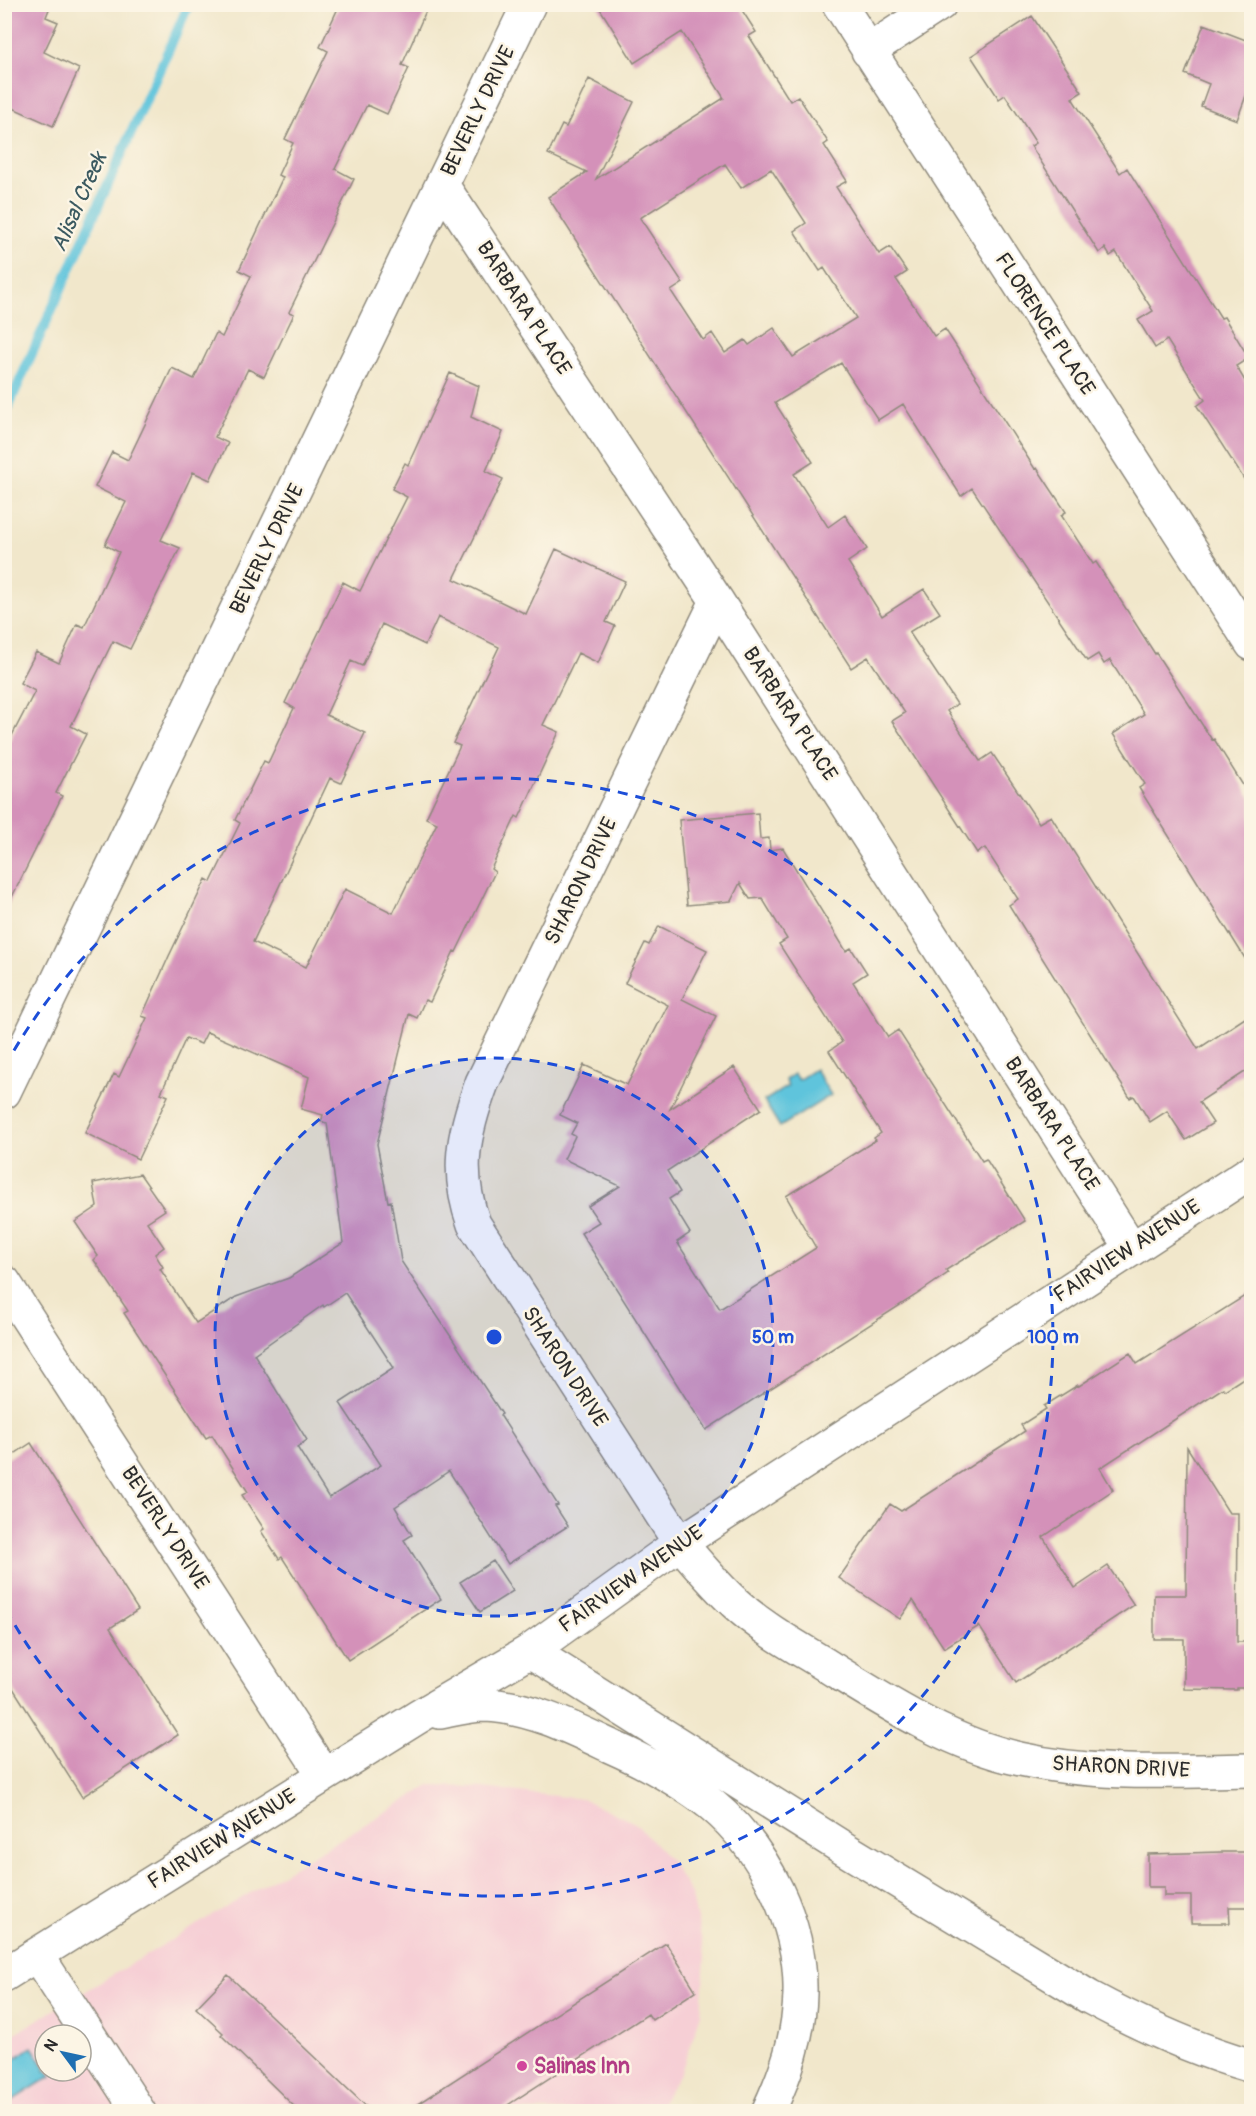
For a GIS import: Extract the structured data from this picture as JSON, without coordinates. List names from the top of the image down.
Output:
{
  "streets": {
    "main road": [
      "BEVERLY DRIVE",
      "BARBARA PLACE",
      "FLORENCE PLACE",
      "SHARON DRIVE",
      "FAIRVIEW AVENUE"
    ]
  },
  "crossings": [
    ["BEVERLY DRIVE", "BARBARA PLACE"],
    ["BEVERLY DRIVE", "FAIRVIEW AVENUE"],
    ["BARBARA PLACE", "SHARON DRIVE"],
    ["BARBARA PLACE", "FAIRVIEW AVENUE"],
    ["SHARON DRIVE", "FAIRVIEW AVENUE"]
  ],
  "water": ["Alisal Creek"],
  "places": ["Salinas Inn"],
  "north": "top left",
  "rings": ["50 m", "100 m"]
}
